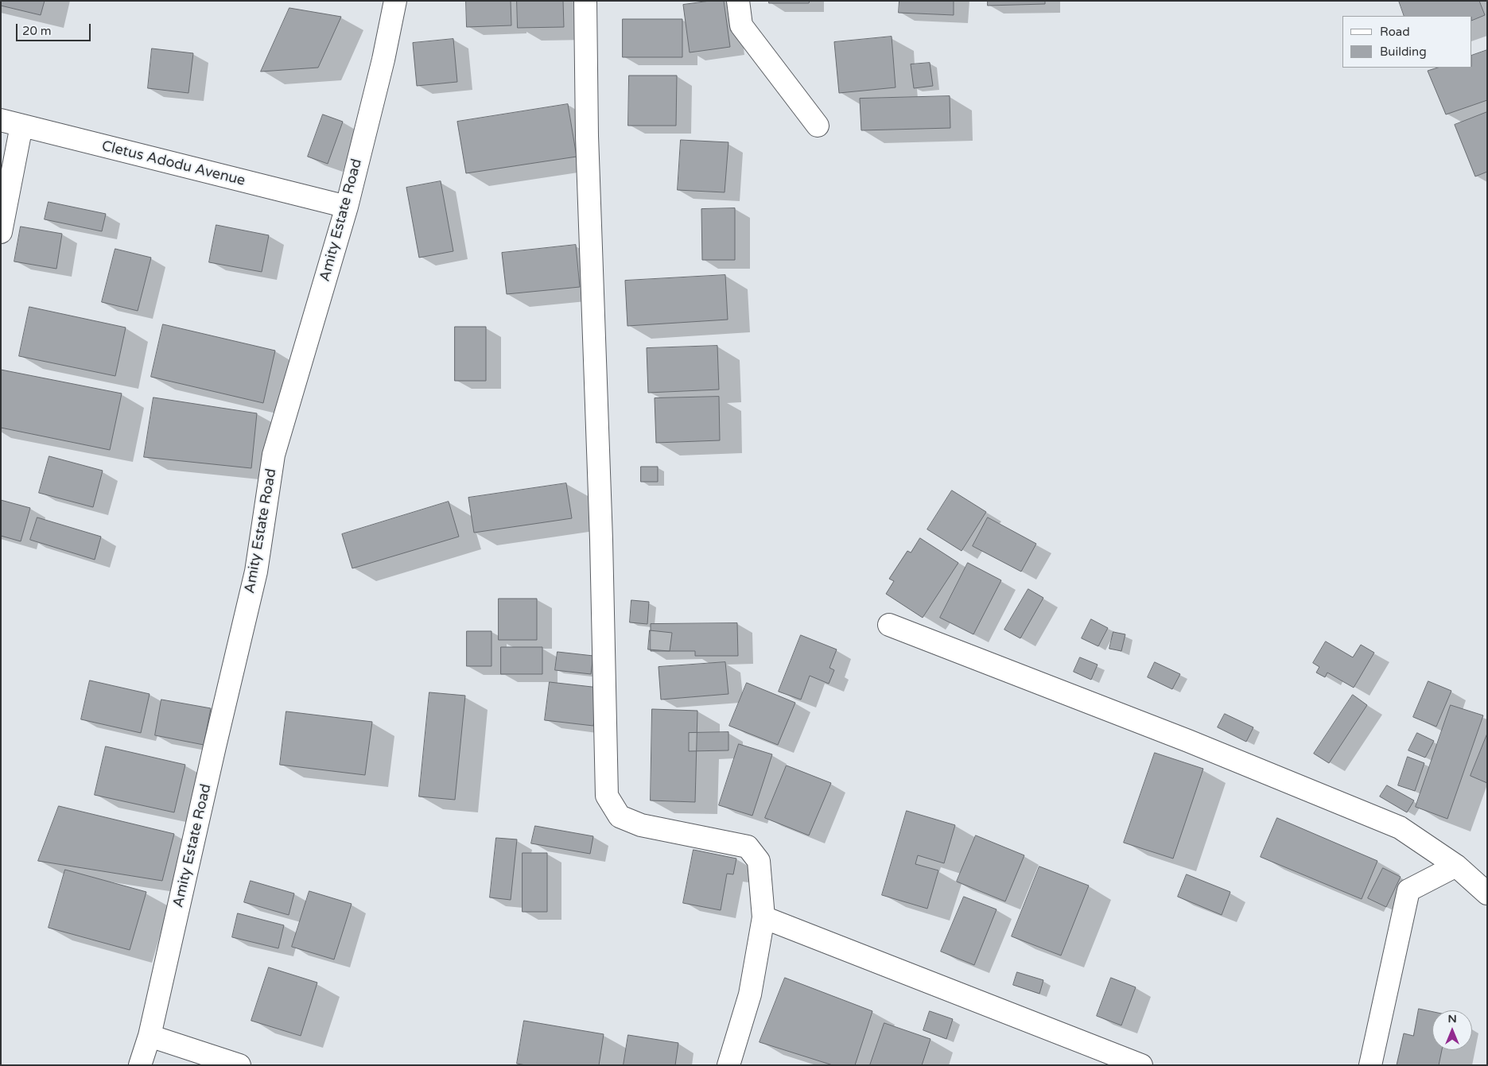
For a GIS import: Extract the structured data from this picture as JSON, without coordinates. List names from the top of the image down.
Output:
{
  "streets": {
    "street": ["Cletus Adodu Avenue", "Amity Estate Road"]
  },
  "crossings": [
    ["Cletus Adodu Avenue", "Amity Estate Road"]
  ],
  "legend": ["Road", "Building"],
  "scale_bar": "20 m",
  "north": "top"
}
